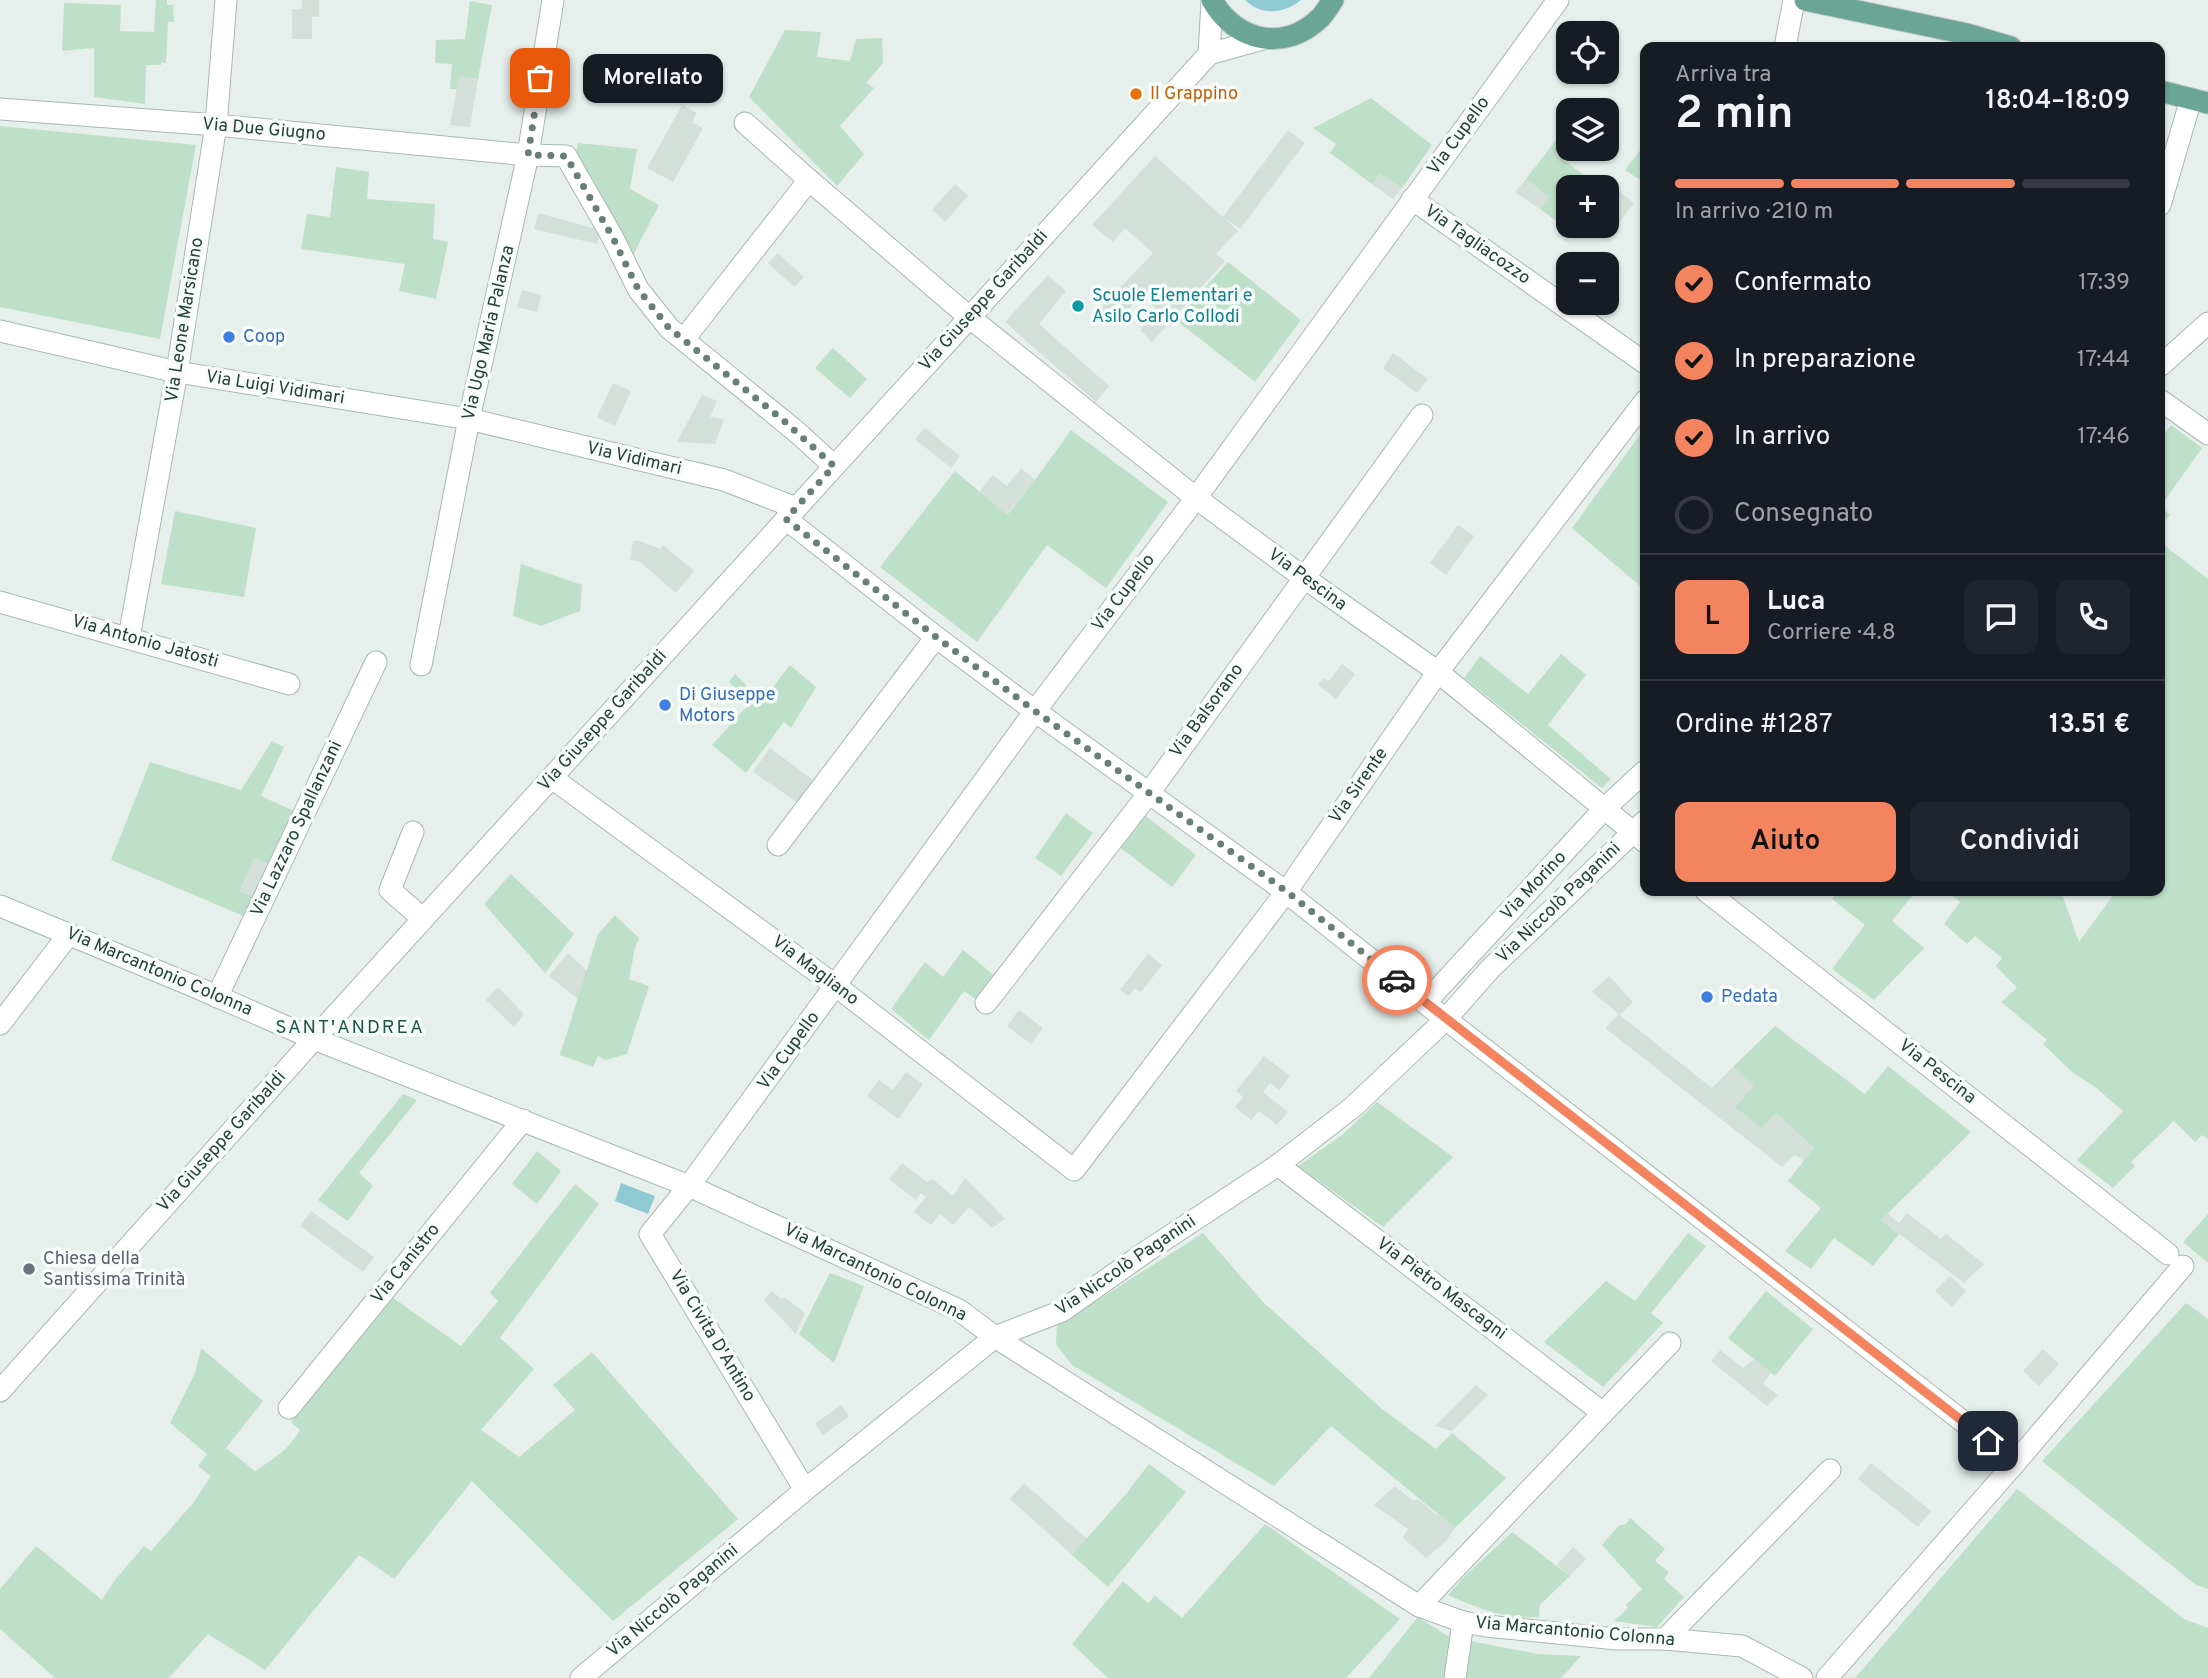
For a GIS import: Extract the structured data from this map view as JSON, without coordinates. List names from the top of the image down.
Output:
{
  "streets": {
    "street": [
      "Via Due Giugno",
      "Via Cupello",
      "Via Tagliacozzo",
      "Via Giuseppe Garibaldi",
      "Via Leone Marsicano",
      "Via Ugo Maria Palanza",
      "Via Luigi Vidimari",
      "Via Vidimari",
      "Via Pescina",
      "Via Antonio Jatosti",
      "Via Balsorano",
      "Via Sirente",
      "Via Lazzaro Spallanzani",
      "Via Morino",
      "Via Niccolò Paganini",
      "Via Magliano",
      "Via Marcantonio Colonna",
      "Via Canistro",
      "Via Pietro Mascagni",
      "Via Civita D'Antino"
    ]
  },
  "crossings": [
    ["Via Due Giugno", "Via Leone Marsicano"],
    ["Via Due Giugno", "Via Ugo Maria Palanza"],
    ["Via Cupello", "Via Tagliacozzo"],
    ["Via Cupello", "Via Vidimari"],
    ["Via Cupello", "Via Pescina"],
    ["Via Cupello", "Via Magliano"],
    ["Via Cupello", "Via Marcantonio Colonna"],
    ["Via Cupello", "Via Civita D'Antino"],
    ["Via Giuseppe Garibaldi", "Via Vidimari"],
    ["Via Giuseppe Garibaldi", "Via Pescina"],
    ["Via Giuseppe Garibaldi", "Via Magliano"],
    ["Via Giuseppe Garibaldi", "Via Marcantonio Colonna"],
    ["Via Leone Marsicano", "Via Luigi Vidimari"],
    ["Via Leone Marsicano", "Via Antonio Jatosti"],
    ["Via Ugo Maria Palanza", "Via Luigi Vidimari"],
    ["Via Ugo Maria Palanza", "Via Vidimari"],
    ["Via Luigi Vidimari", "Via Vidimari"],
    ["Via Vidimari", "Via Balsorano"],
    ["Via Vidimari", "Via Sirente"],
    ["Via Vidimari", "Via Morino"],
    ["Via Vidimari", "Via Niccolò Paganini"],
    ["Via Pescina", "Via Balsorano"],
    ["Via Pescina", "Via Sirente"],
    ["Via Pescina", "Via Morino"],
    ["Via Sirente", "Via Magliano"],
    ["Via Lazzaro Spallanzani", "Via Marcantonio Colonna"],
    ["Via Niccolò Paganini", "Via Marcantonio Colonna"],
    ["Via Niccolò Paganini", "Via Pietro Mascagni"],
    ["Via Niccolò Paganini", "Via Civita D'Antino"],
    ["Via Marcantonio Colonna", "Via Canistro"],
    ["Via Marcantonio Colonna", "Via Civita D'Antino"]
  ],
  "districts": ["SANT'ANDREA"],
  "places": [
    "Morellato",
    "Il Grappino",
    "Scuole Elementari e Asilo Carlo Collodi",
    "Coop",
    "Di Giuseppe Motors",
    "Pedata",
    "Chiesa della Santissima Trinità"
  ],
  "page": {
    "map_buttons": ["+", "−"],
    "heading": ["2 min", "Arriva tra", "18:04–18:09"],
    "panel": [
      "Luca",
      "Corriere · 4.8",
      "Ordine #1287",
      "13.51 €"
    ],
    "bubble": "Morellato",
    "bar": "In arrivo · 210 m",
    "list": [
      ["Confermato", "17:39"],
      ["In preparazione", "17:44"],
      ["In arrivo", "17:46"],
      "Consegnato"
    ],
    "round": "L",
    "buttons": ["Aiuto", "Condividi"]
  }
}
